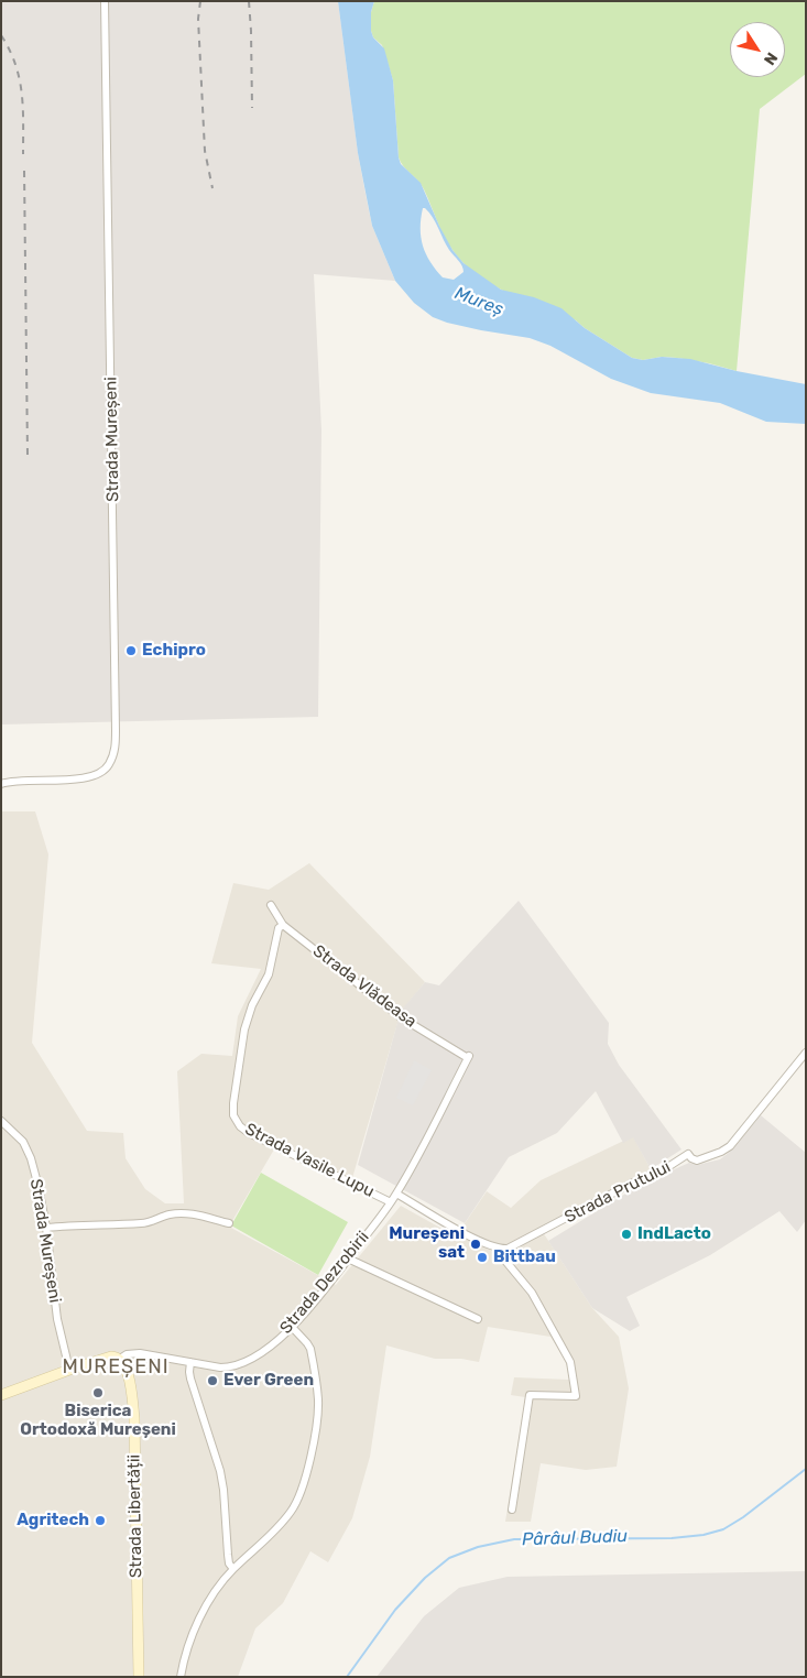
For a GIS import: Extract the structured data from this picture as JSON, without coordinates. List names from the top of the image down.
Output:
{
  "streets": {
    "main road": ["Strada Dezrobirii", "Strada Libertății"],
    "street": [
      "Strada Mureșeni",
      "Strada Vlădeasa",
      "Strada Vasile Lupu",
      "Strada Prutului"
    ]
  },
  "crossings": [
    ["Strada Mureșeni", "Strada Dezrobirii"],
    ["Strada Vlădeasa", "Strada Vasile Lupu"],
    ["Strada Vlădeasa", "Strada Dezrobirii"],
    ["Strada Vasile Lupu", "Strada Dezrobirii"],
    ["Strada Dezrobirii", "Strada Libertății"]
  ],
  "districts": ["MUREȘENI"],
  "water": ["Mureș", "Pârâul Budiu"],
  "places": [
    "Echipro",
    "IndLacto",
    "Mureșeni sat",
    "Bittbau",
    "Ever Green",
    "Biserica Ortodoxă Mureșeni",
    "Agritech"
  ],
  "north": "bottom right"
}
